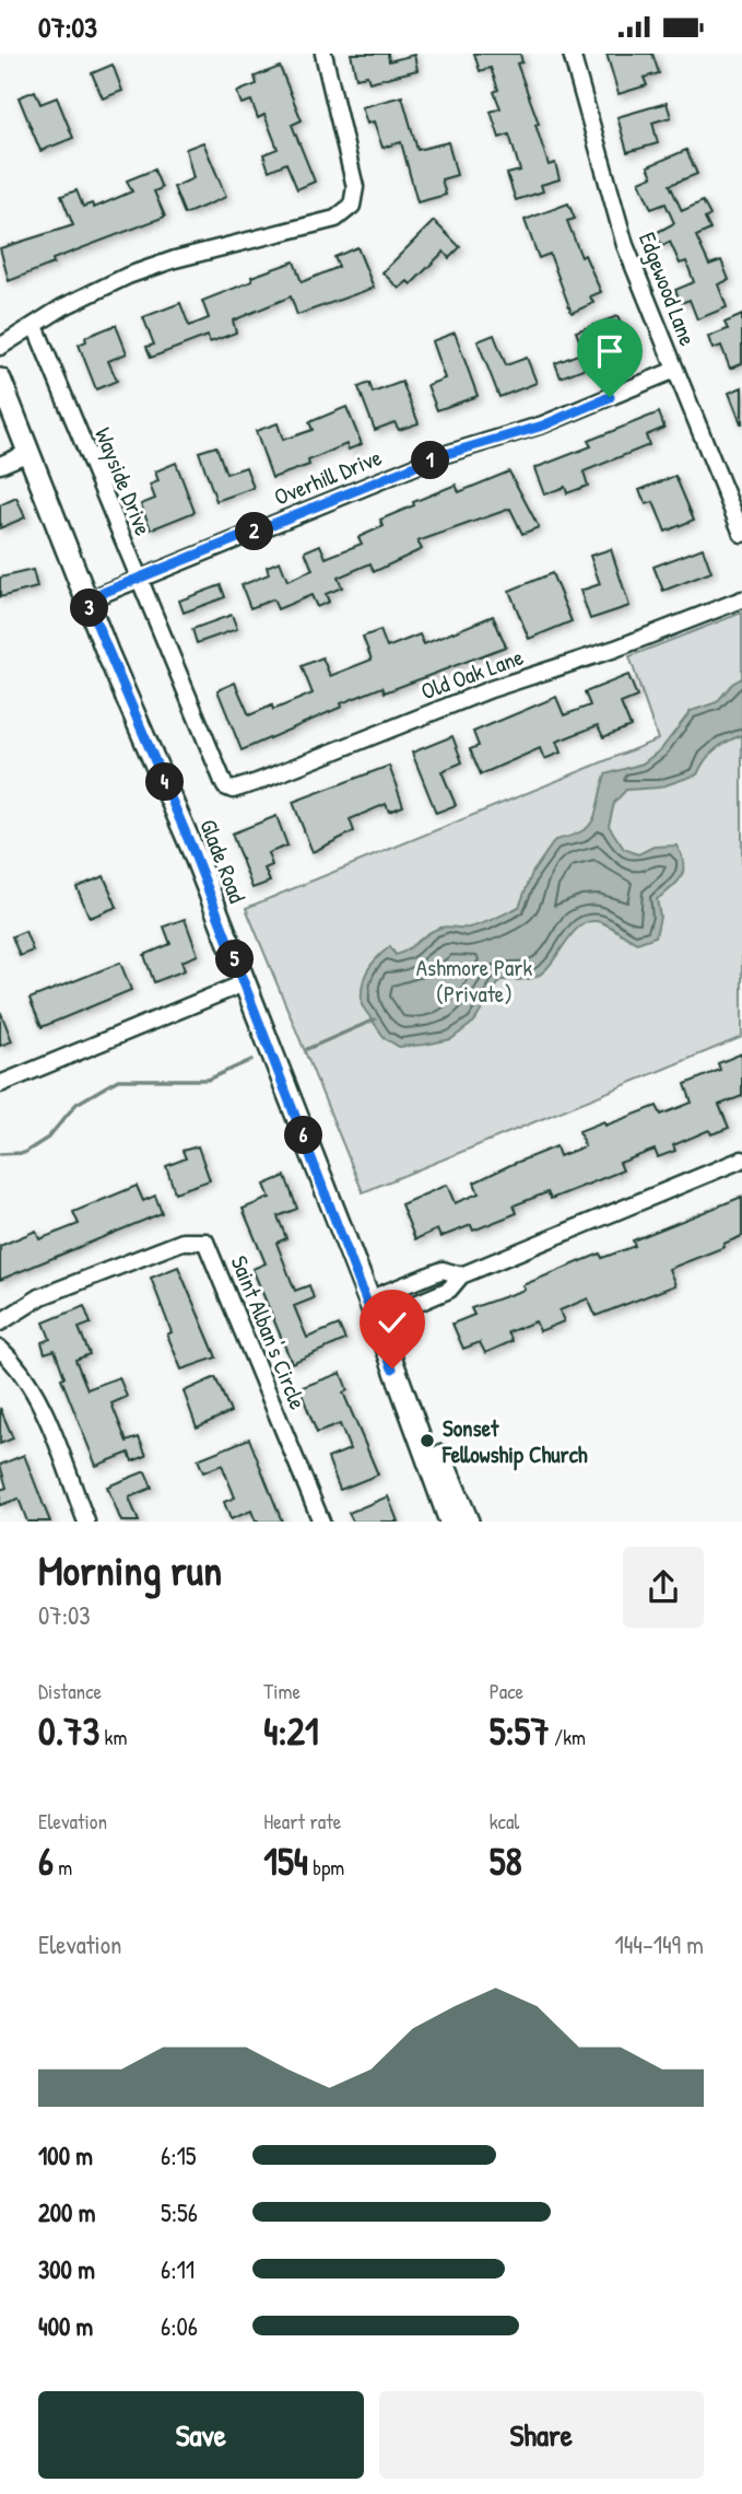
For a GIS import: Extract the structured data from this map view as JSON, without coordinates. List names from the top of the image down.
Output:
{
  "streets": {
    "main road": ["Glade Road"],
    "street": [
      "Edgewood Lane",
      "Overhill Drive",
      "Wayside Drive",
      "Old Oak Lane",
      "Saint Alban's Circle"
    ]
  },
  "crossings": [
    ["Edgewood Lane", "Overhill Drive"],
    ["Overhill Drive", "Wayside Drive"],
    ["Overhill Drive", "Glade Road"],
    ["Wayside Drive", "Old Oak Lane"]
  ],
  "parks": ["Ashmore Park (Private)"],
  "places": ["Sonset Fellowship Church"],
  "page": {
    "status": "07:03",
    "pins": [
      "1",
      "2",
      "3",
      "4",
      "5",
      "6"
    ],
    "heading": ["Morning run", "07:03"],
    "stats": [
      ["Distance", "0.73 km"],
      ["Time", "4:21"],
      ["Pace", "5:57 /km"],
      ["Elevation", "6 m"],
      ["Heart rate", "154 bpm"],
      ["kcal", "58"]
    ],
    "chart": ["Elevation", "144–149 m"],
    "list": [
      {
        "name": "100 m",
        "note": "6:15"
      },
      {
        "name": "200 m",
        "note": "5:56"
      },
      {
        "name": "300 m",
        "note": "6:11"
      },
      {
        "name": "400 m",
        "note": "6:06"
      }
    ],
    "buttons": ["Save", "Share"]
  }
}
